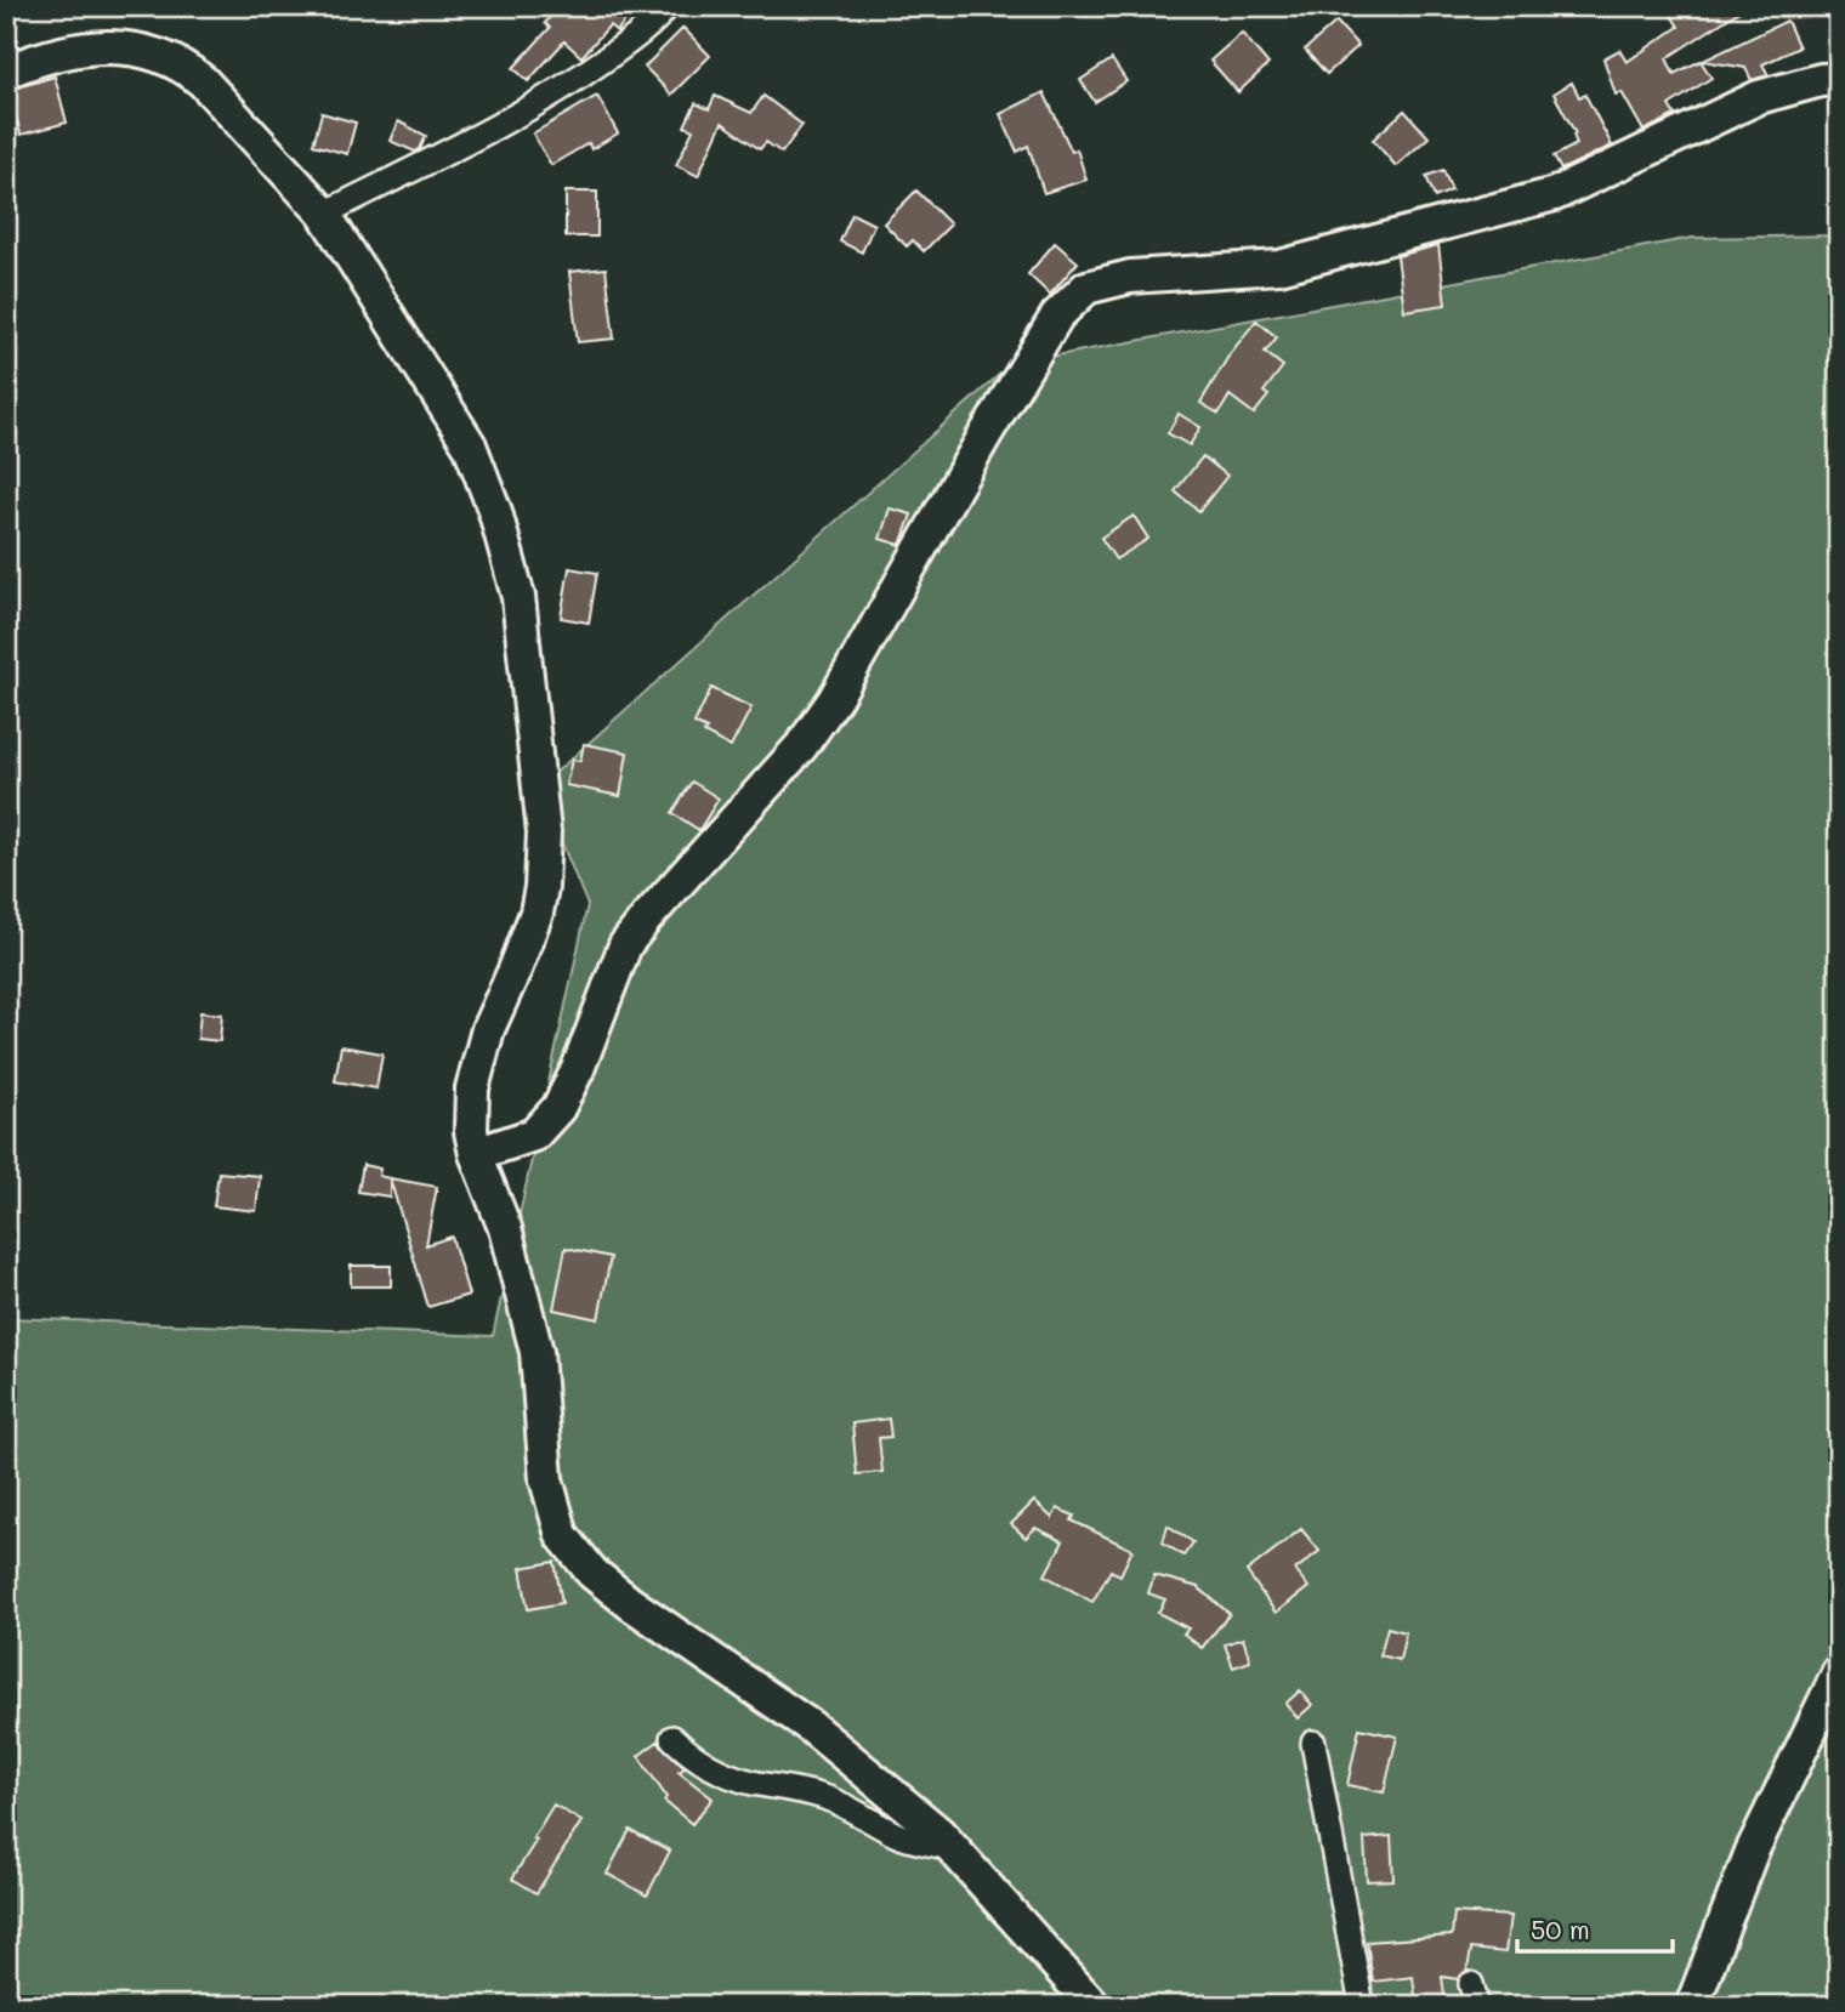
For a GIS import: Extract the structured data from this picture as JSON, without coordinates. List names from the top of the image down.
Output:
{
  "scale_bar": "50 m"
}
